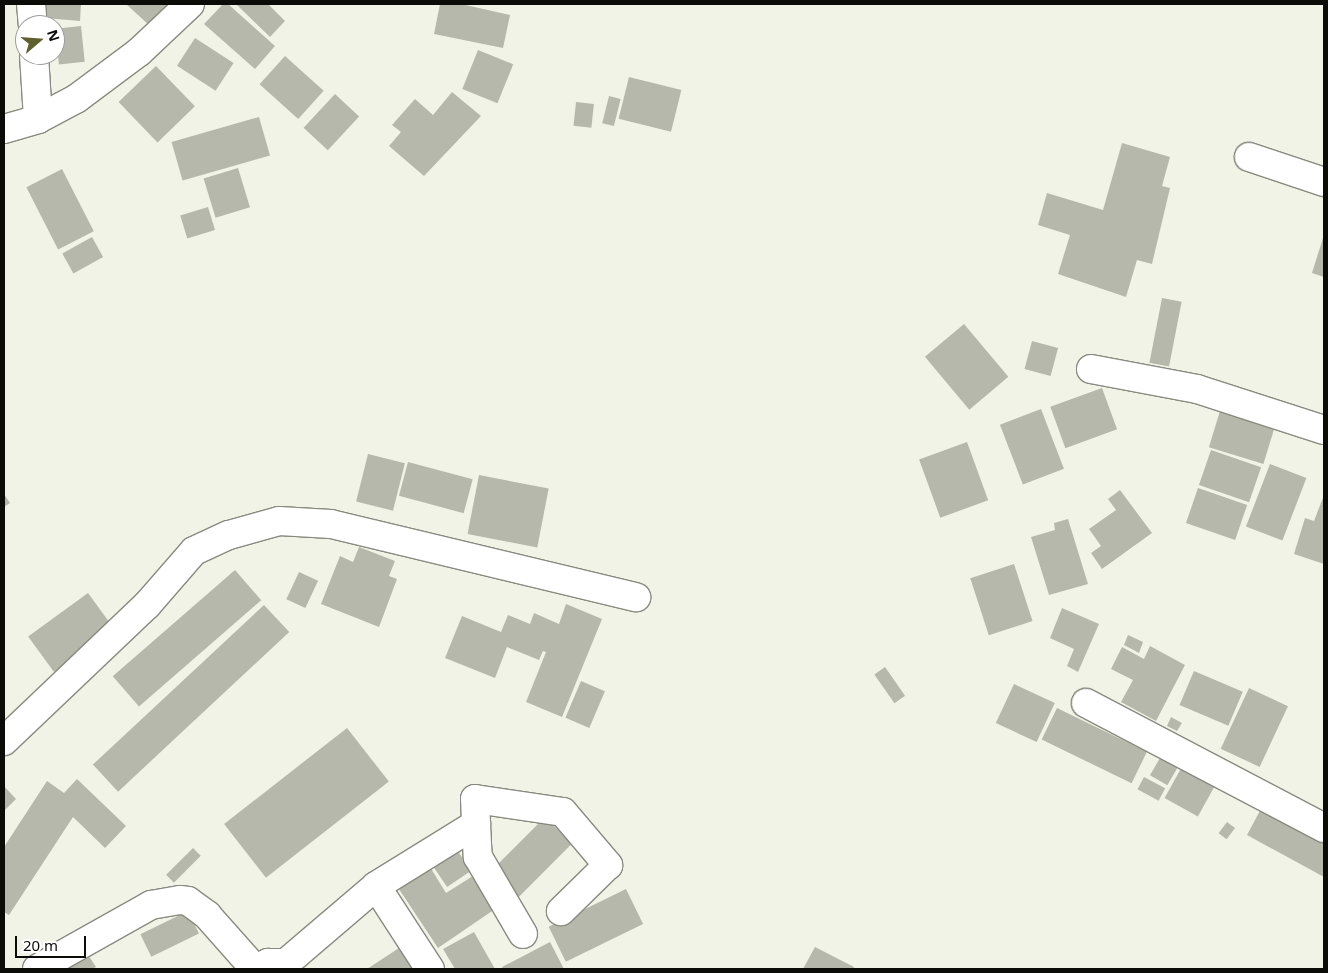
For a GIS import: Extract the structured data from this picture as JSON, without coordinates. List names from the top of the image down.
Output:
{
  "scale_bar": "20 m",
  "north": "right"
}
